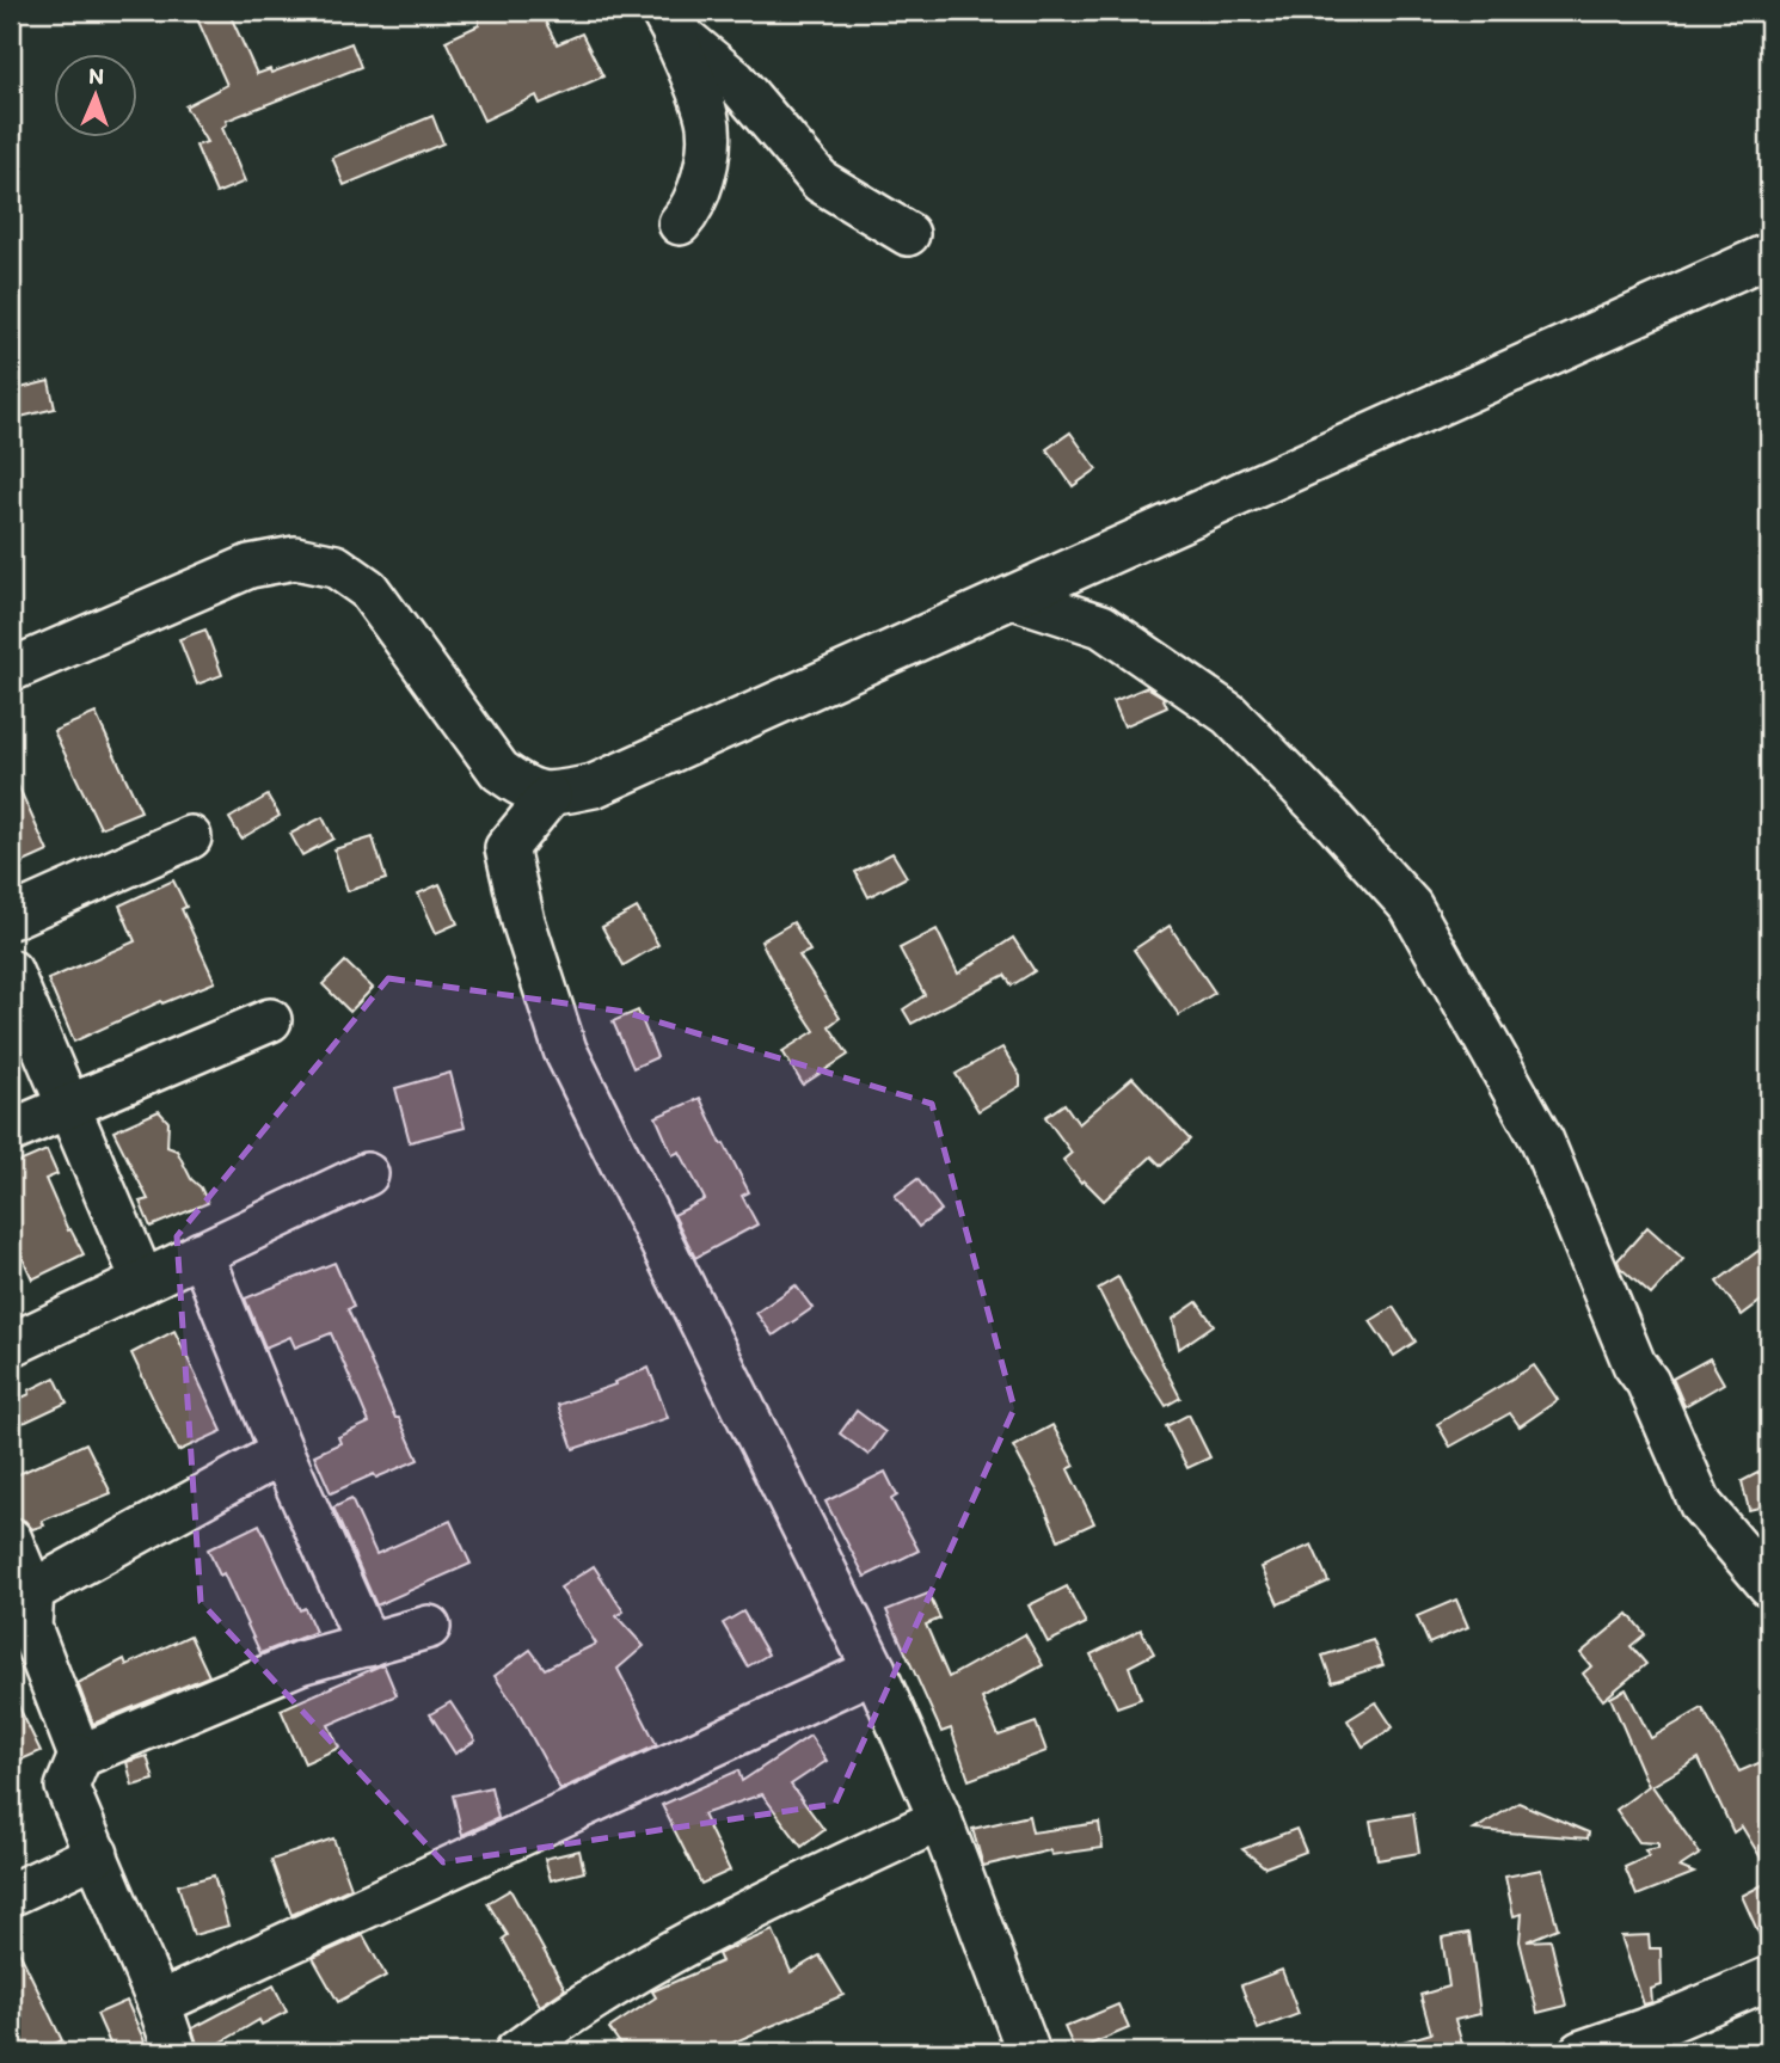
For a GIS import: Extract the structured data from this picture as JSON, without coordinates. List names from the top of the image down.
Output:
{
  "north": "top"
}
